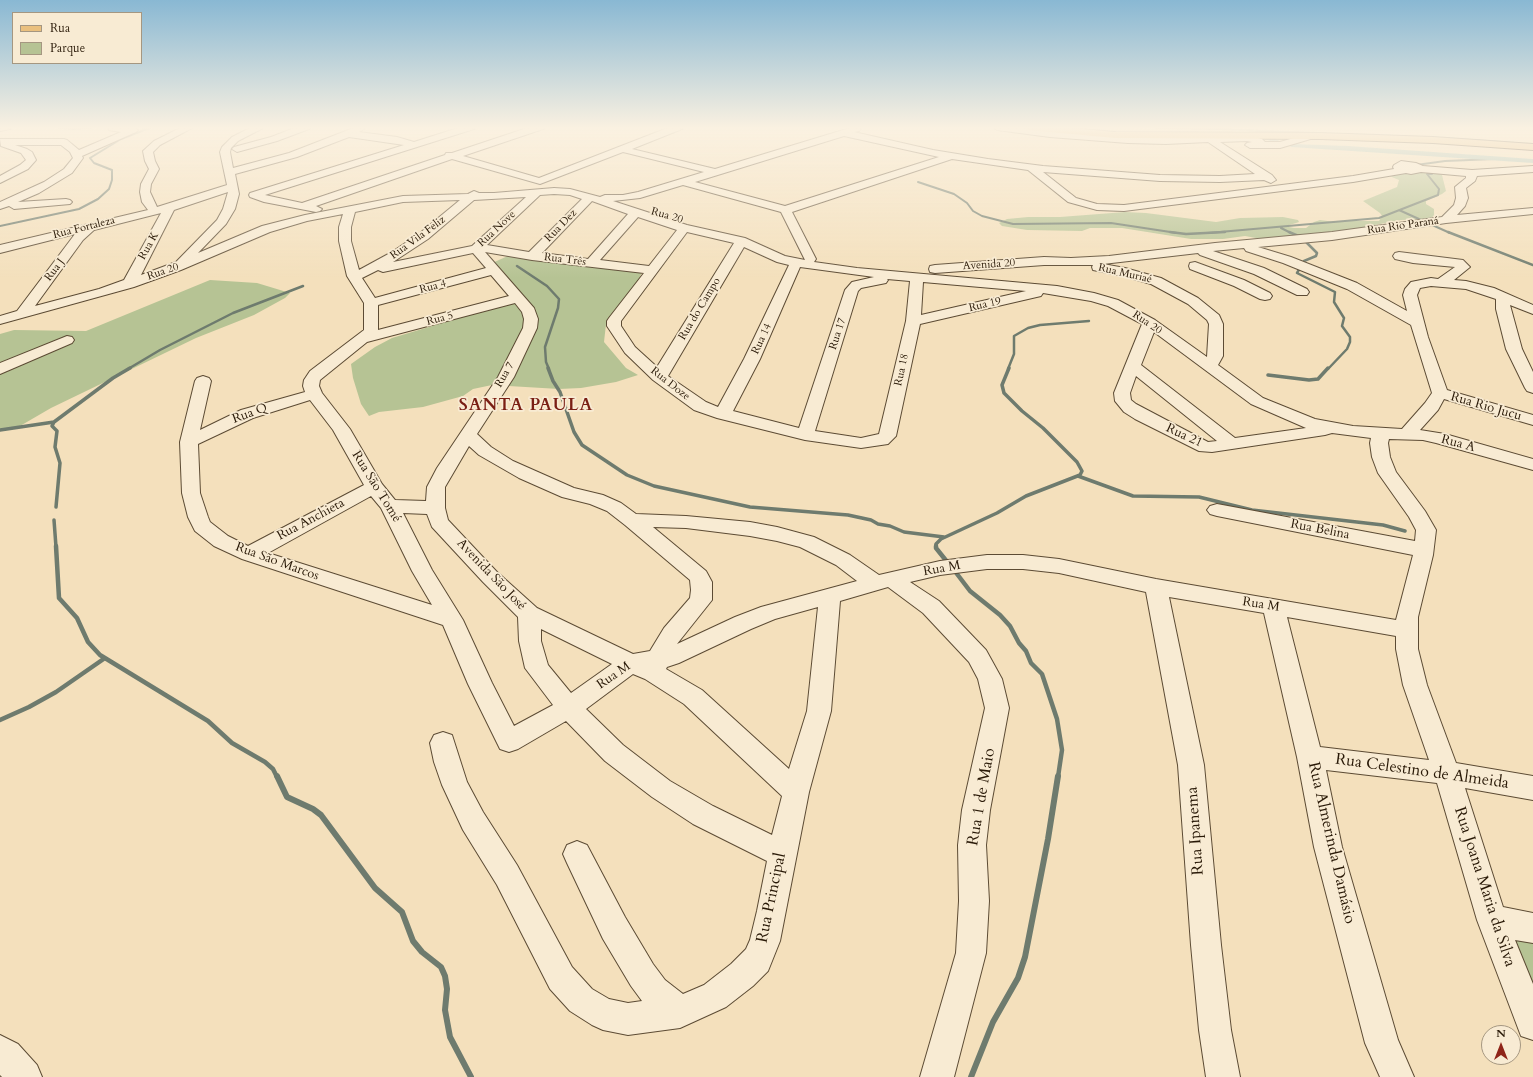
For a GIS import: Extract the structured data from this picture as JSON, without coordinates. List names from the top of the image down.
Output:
{
  "streets": {
    "street": [
      "Rua 20",
      "Rua Dez",
      "Rua Rio Paraná",
      "Rua Fortaleza",
      "Rua Nove",
      "Rua Vila Feliz",
      "Rua K",
      "Rua Três",
      "Avenida 20",
      "Rua J",
      "Rua Muriaé",
      "Rua 4",
      "Rua 19",
      "Rua do Campo",
      "Rua 5",
      "Rua 17",
      "Rua 14",
      "Rua 18",
      "Rua 7",
      "Rua Doze",
      "Rua Rio Jucu",
      "Rua Q",
      "Rua 21",
      "Rua A",
      "Rua São Tomé",
      "Rua Anchieta",
      "Rua Belina",
      "Rua São Marcos",
      "Rua M",
      "Avenida São José",
      "Rua Celestino de Almeida",
      "Rua 1 de Maio",
      "Rua Ipanema",
      "Rua Almerinda Damásio",
      "Rua Joana Maria da Silva",
      "Rua Principal"
    ]
  },
  "crossings": [
    ["Rua 20", "Rua Dez"],
    ["Rua 20", "Rua Nove"],
    ["Rua 20", "Rua Vila Feliz"],
    ["Rua 20", "Rua K"],
    ["Rua 20", "Avenida 20"],
    ["Rua 20", "Rua J"],
    ["Rua 20", "Rua Muriaé"],
    ["Rua 20", "Rua 19"],
    ["Rua 20", "Rua do Campo"],
    ["Rua 20", "Rua 17"],
    ["Rua 20", "Rua 14"],
    ["Rua 20", "Rua 18"],
    ["Rua 20", "Rua Doze"],
    ["Rua 20", "Rua 21"],
    ["Rua 20", "Rua A"],
    ["Rua 20", "Rua Joana Maria da Silva"],
    ["Rua Dez", "Rua Três"],
    ["Rua Rio Paraná", "Avenida 20"],
    ["Rua Rio Paraná", "Rua Muriaé"],
    ["Rua Fortaleza", "Rua K"],
    ["Rua Fortaleza", "Rua J"],
    ["Rua Nove", "Rua Três"],
    ["Rua Nove", "Rua 7"],
    ["Rua Vila Feliz", "Rua Três"],
    ["Rua Três", "Rua 7"],
    ["Rua Três", "Rua Doze"],
    ["Avenida 20", "Rua Muriaé"],
    ["Avenida 20", "Rua 17"],
    ["Avenida 20", "Rua 18"],
    ["Rua 4", "Rua 7"],
    ["Rua 19", "Rua 18"],
    ["Rua do Campo", "Rua Doze"],
    ["Rua 5", "Rua 7"],
    ["Rua 17", "Rua 18"],
    ["Rua 17", "Rua Doze"],
    ["Rua 14", "Rua Doze"],
    ["Rua 18", "Rua Doze"],
    ["Rua 7", "Avenida São José"],
    ["Rua Q", "Rua São Tomé"],
    ["Rua Q", "Rua São Marcos"],
    ["Rua A", "Rua Joana Maria da Silva"],
    ["Rua São Tomé", "Rua Anchieta"],
    ["Rua São Tomé", "Rua São Marcos"],
    ["Rua São Tomé", "Rua M"],
    ["Rua Anchieta", "Rua São Marcos"],
    ["Rua Belina", "Rua Joana Maria da Silva"],
    ["Rua M", "Avenida São José"],
    ["Rua M", "Rua 1 de Maio"],
    ["Rua M", "Rua Ipanema"],
    ["Rua M", "Rua Almerinda Damásio"],
    ["Rua M", "Rua Joana Maria da Silva"],
    ["Rua M", "Rua Principal"],
    ["Avenida São José", "Rua Principal"],
    ["Rua Celestino de Almeida", "Rua Almerinda Damásio"],
    ["Rua Celestino de Almeida", "Rua Joana Maria da Silva"]
  ],
  "districts": ["SANTA PAULA"],
  "legend": ["Rua", "Parque"],
  "north": "top"
}
